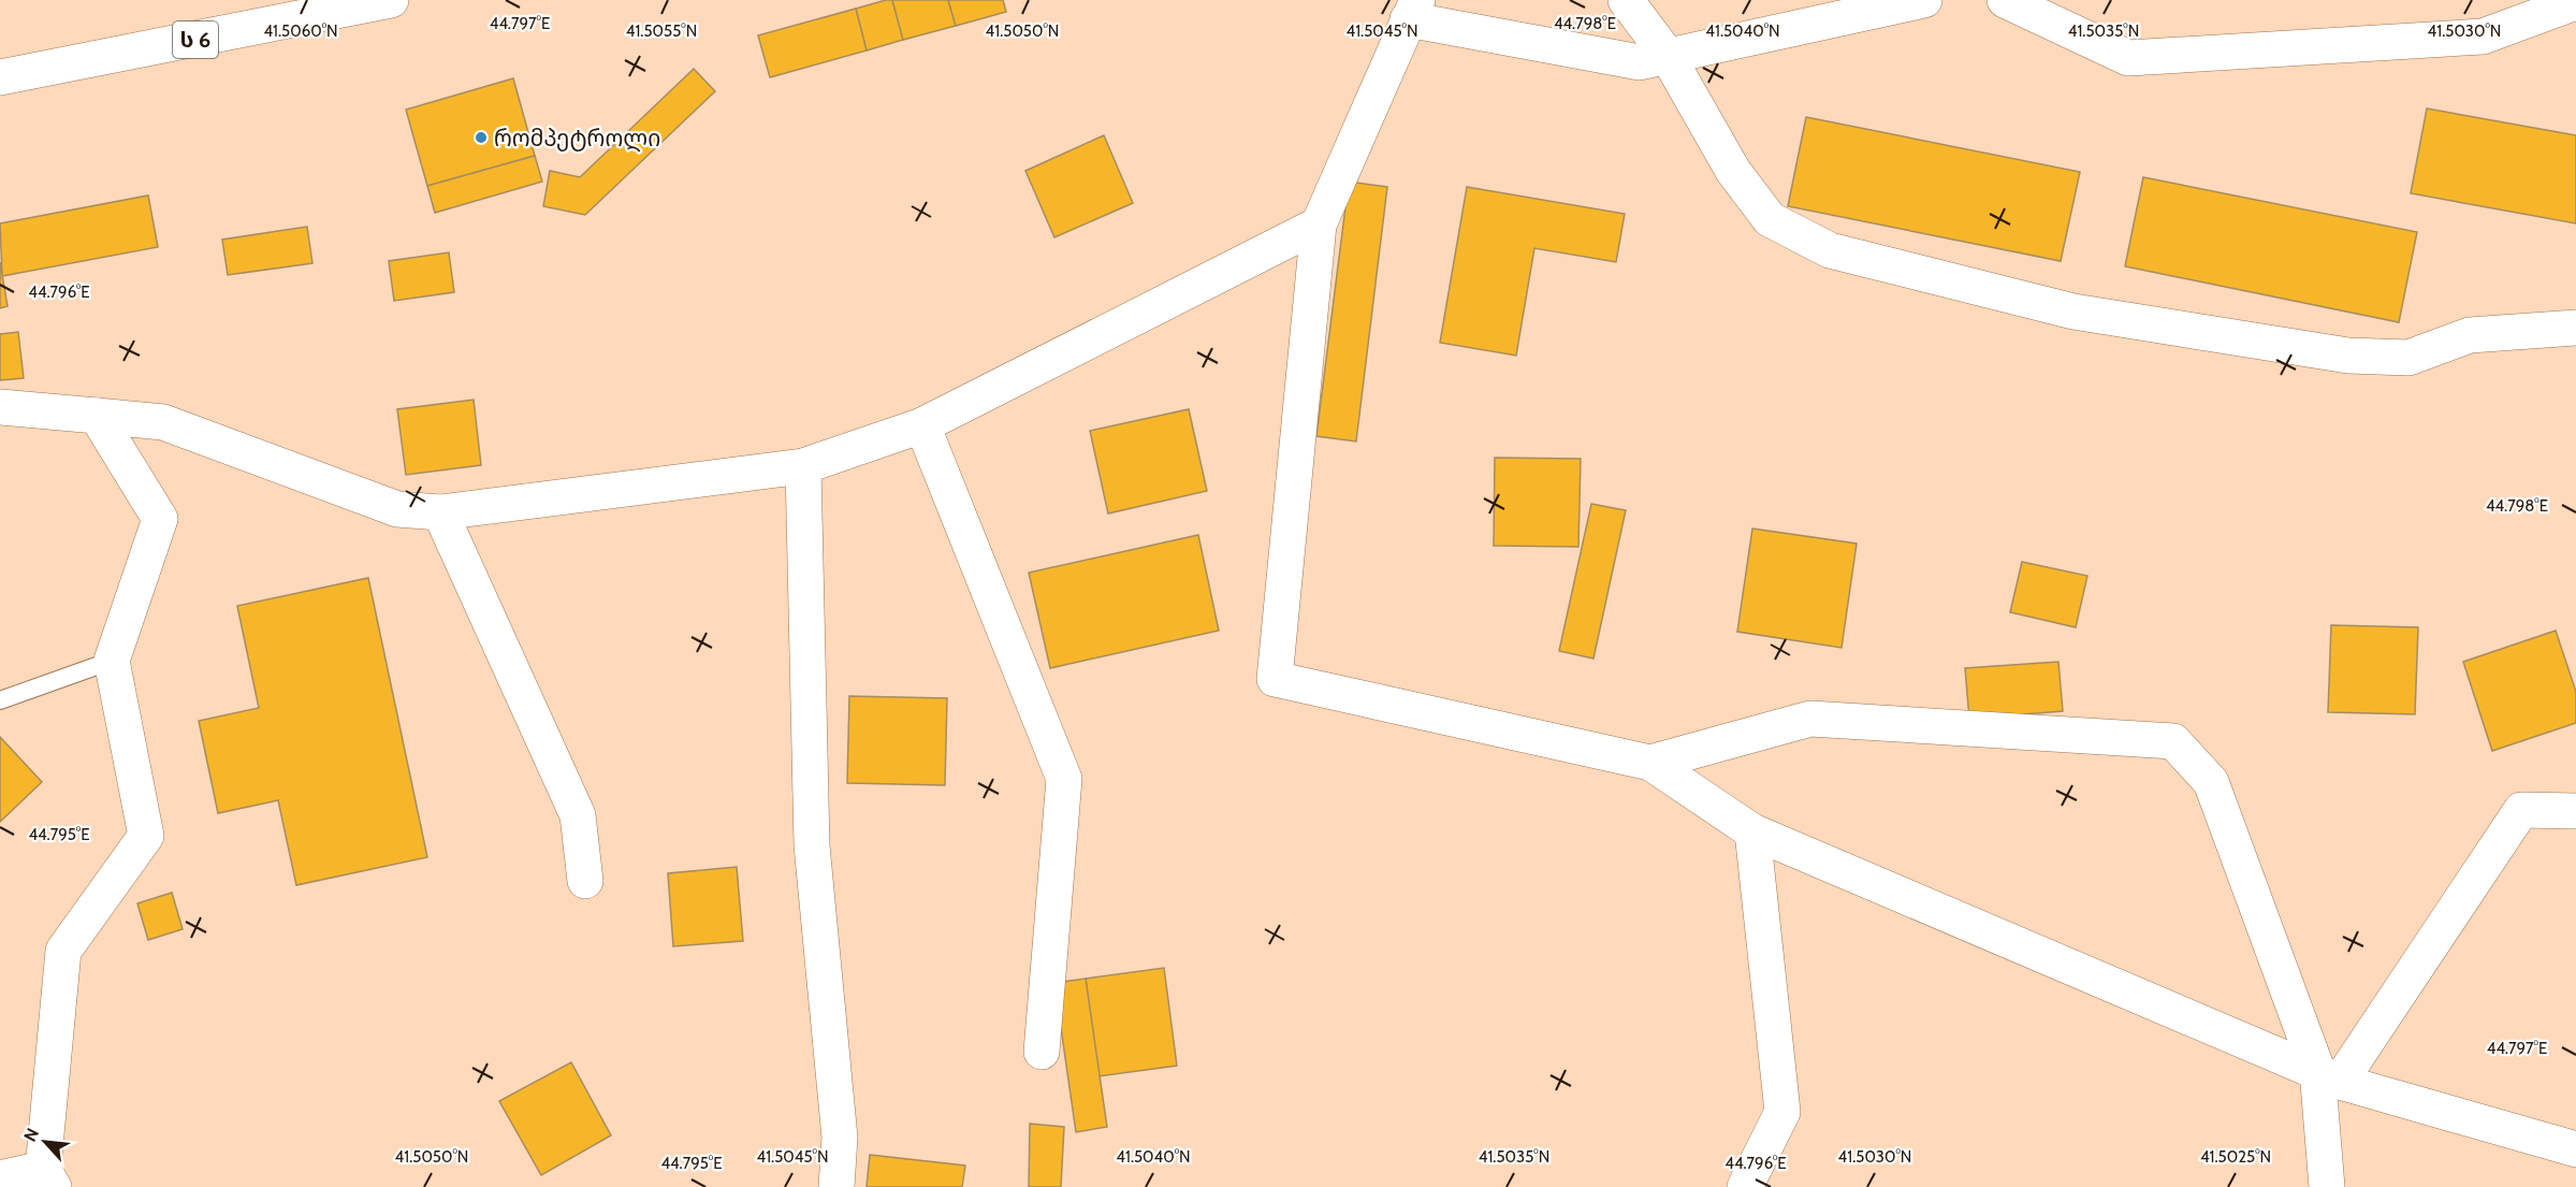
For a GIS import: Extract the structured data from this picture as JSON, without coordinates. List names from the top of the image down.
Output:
{
  "streets": {
    "main road": ["ს 6"]
  },
  "places": ["რომპეტროლი"],
  "north": "top left",
  "coordinates": [
    "44.798°E",
    "44.797°E",
    "41.5060°N",
    "41.5055°N",
    "41.5050°N",
    "41.5045°N",
    "41.5040°N",
    "41.5035°N",
    "41.5030°N",
    "44.796°E",
    "44.795°E",
    "41.5025°N"
  ]
}
